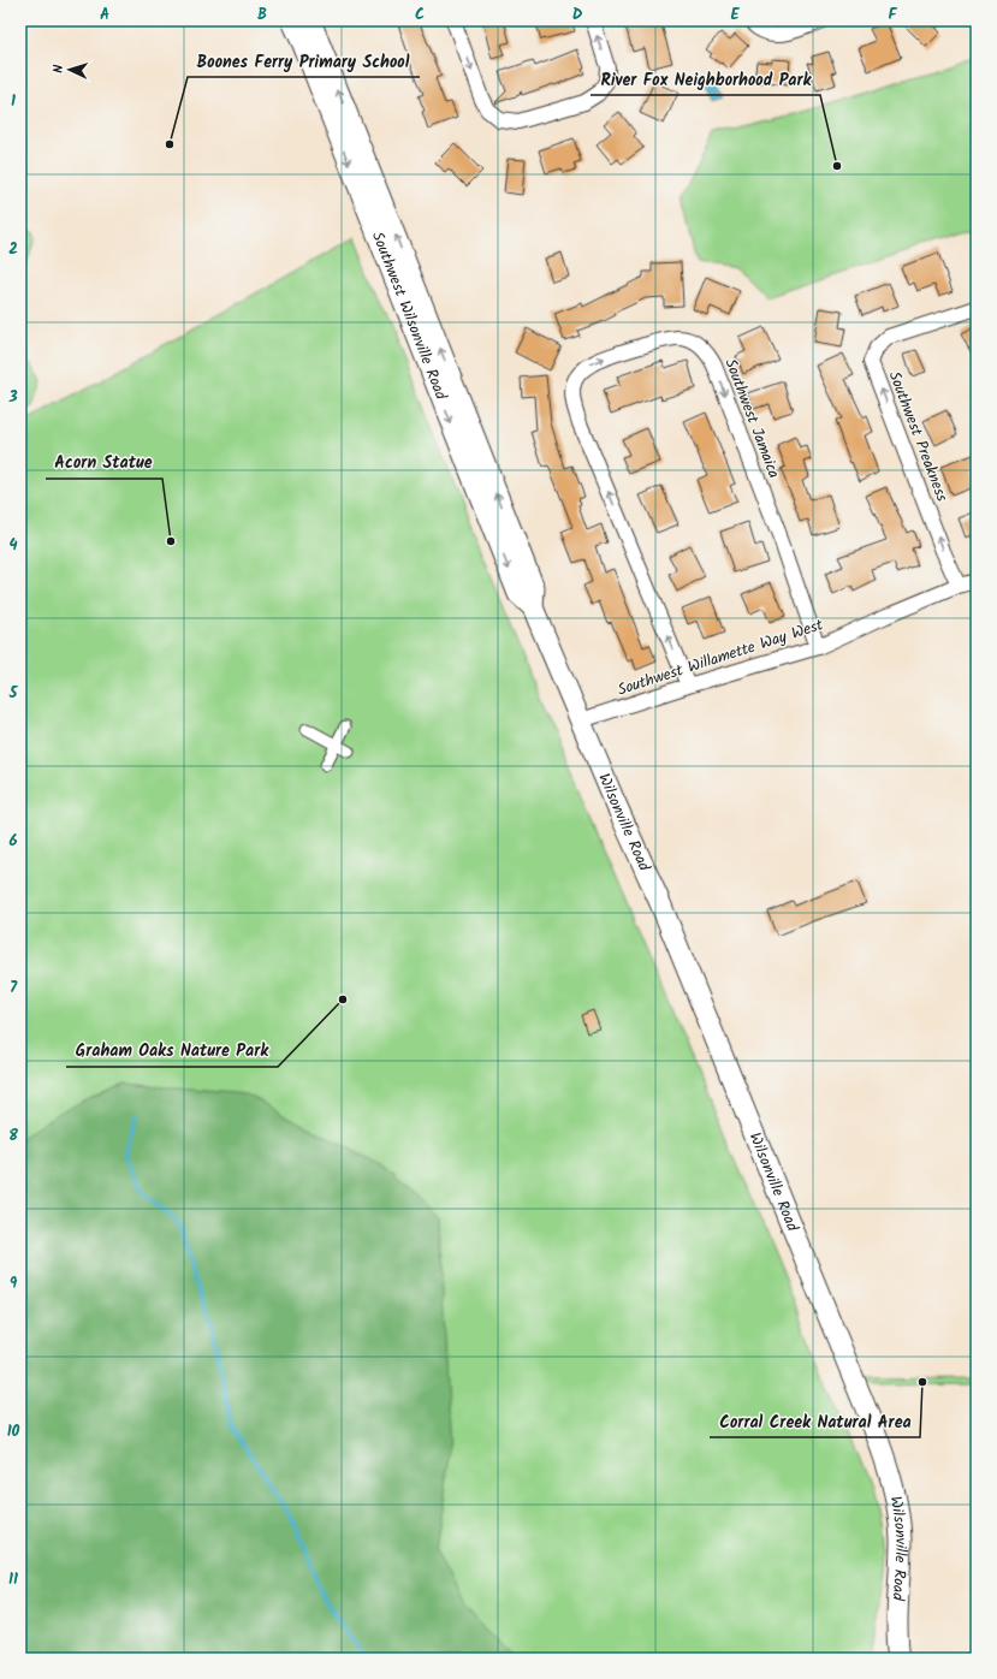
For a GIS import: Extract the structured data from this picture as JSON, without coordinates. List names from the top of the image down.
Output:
{
  "streets": {
    "main road": ["Southwest Wilsonville Road", "Wilsonville Road"],
    "street": ["Southwest Jamaica", "Southwest Preakness", "Southwest Willamette Way West"]
  },
  "crossings": [
    ["Southwest Wilsonville Road", "Southwest Willamette Way West"],
    ["Southwest Wilsonville Road", "Wilsonville Road"],
    ["Southwest Jamaica", "Southwest Willamette Way West"],
    ["Southwest Preakness", "Southwest Willamette Way West"],
    ["Southwest Willamette Way West", "Wilsonville Road"]
  ],
  "places": [
    "Boones Ferry Primary School",
    "River Fox Neighborhood Park",
    "Acorn Statue",
    "Graham Oaks Nature Park",
    "Corral Creek Natural Area"
  ],
  "north": "left",
  "grid": {
    "columns": [
      "A",
      "B",
      "C",
      "D",
      "E",
      "F"
    ],
    "rows": [
      "1",
      "2",
      "3",
      "4",
      "5",
      "6",
      "7",
      "8",
      "9",
      "10",
      "11"
    ]
  }
}
